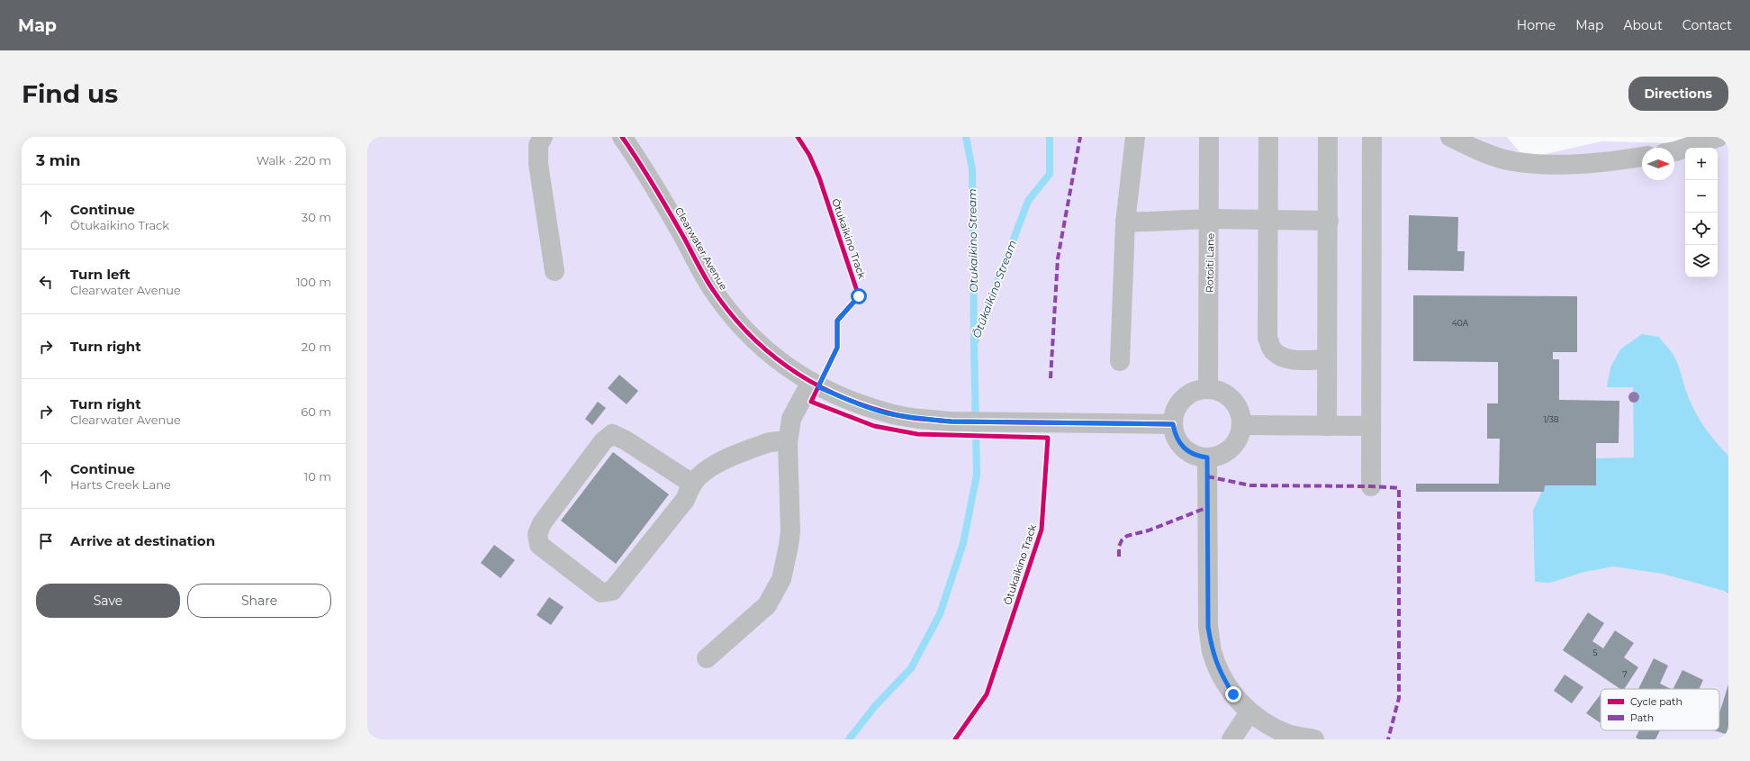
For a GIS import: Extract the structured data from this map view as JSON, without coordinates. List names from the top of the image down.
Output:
{
  "streets": {
    "street": ["Clearwater Avenue", "Rotoiti Lane"],
    "cycle path": ["Ōtukaikino Track"]
  },
  "crossings": [
    ["Clearwater Avenue", "Rotoiti Lane"]
  ],
  "water": ["Otukaikino Stream", "Ōtūkaikino Stream"],
  "house_numbers": [
    "40A",
    "1/38",
    "5",
    "7"
  ],
  "legend": ["Cycle path", "Path"],
  "north": "right",
  "page": {
    "header": "Map",
    "nav": [
      "Home",
      "Map",
      "About",
      "Contact"
    ],
    "buttons": [
      "Directions",
      ["Save", "Share"]
    ],
    "title": "Find us",
    "heading": ["3 min", "Walk · 220 m"],
    "map_buttons": ["+", "−"],
    "list": [
      ["Continue", "Ōtukaikino Track", "30 m"],
      ["Turn left", "Clearwater Avenue", "100 m"],
      ["Turn right", "20 m"],
      ["Turn right", "Clearwater Avenue", "60 m"],
      ["Continue", "Harts Creek Lane", "10 m"],
      "Arrive at destination"
    ]
  }
}
